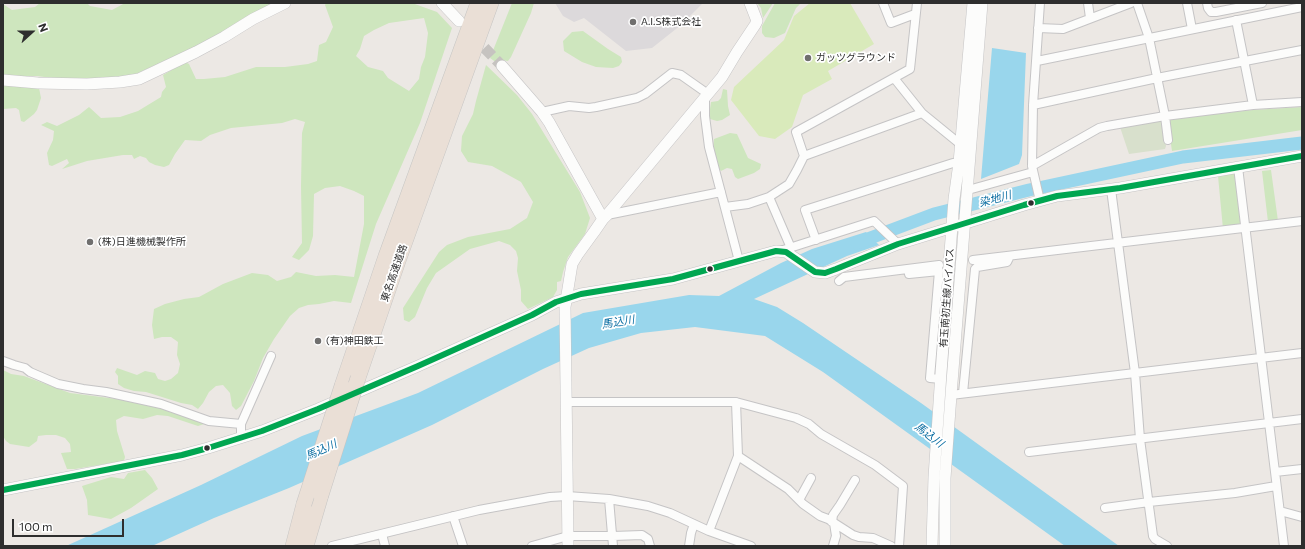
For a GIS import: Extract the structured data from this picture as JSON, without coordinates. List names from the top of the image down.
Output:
{
  "streets": {
    "highway": ["東名高速道路"],
    "street": ["有玉南初生線バイパス"]
  },
  "water": ["染地川", "馬込川"],
  "places": [
    "A.I.S株式会社",
    "ガッツグラウンド",
    "(株)日進機械製作所",
    "(有)神田鉄工"
  ],
  "scale_bar": "100 m",
  "north": "right"
}
